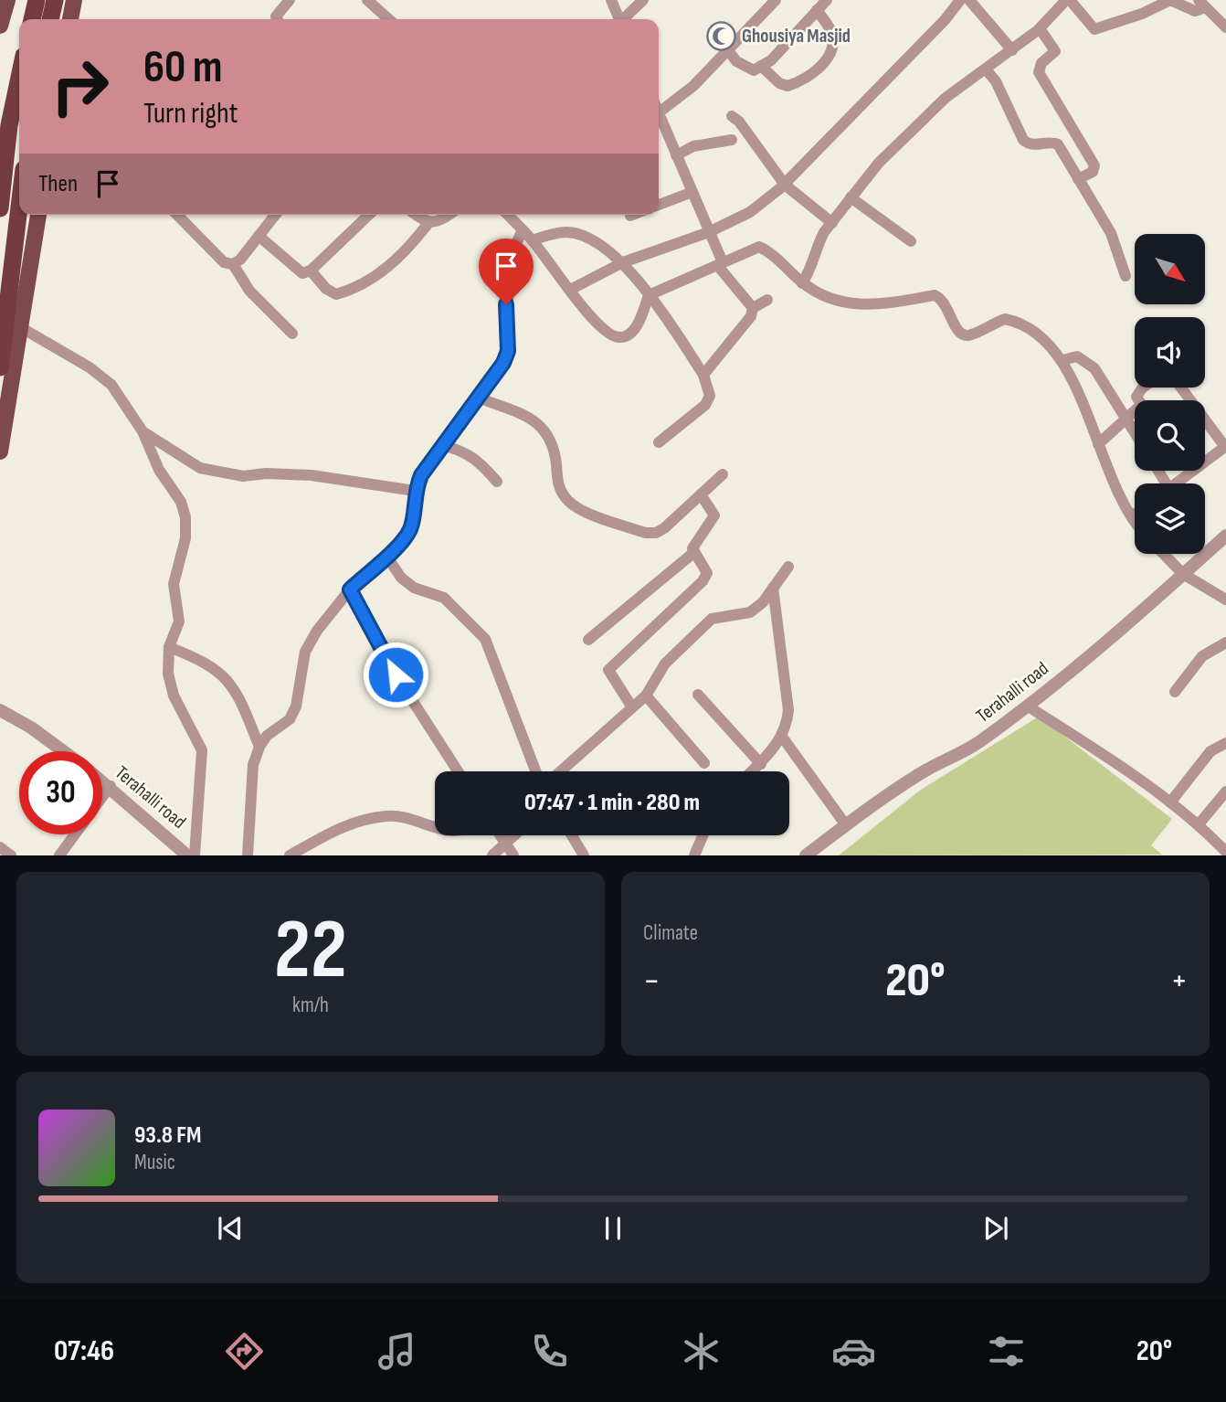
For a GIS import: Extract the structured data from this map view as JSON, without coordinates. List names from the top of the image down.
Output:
{
  "streets": {
    "street": ["Terahalli road"]
  },
  "places": {
    "mosque": ["Ghousiya Masjid"]
  },
  "north": "bottom right",
  "page": {
    "turn": ["60 m", "Turn right"],
    "then": "Then",
    "limit": "30",
    "trip": "07:47 · 1 min · 280 m",
    "tile": [
      ["22", "km/h"],
      "Climate"
    ],
    "heat": ["−", "20°", "+"],
    "song": ["93.8 FM", "Music"],
    "tabs": ["07:46", "20°"]
  }
}
